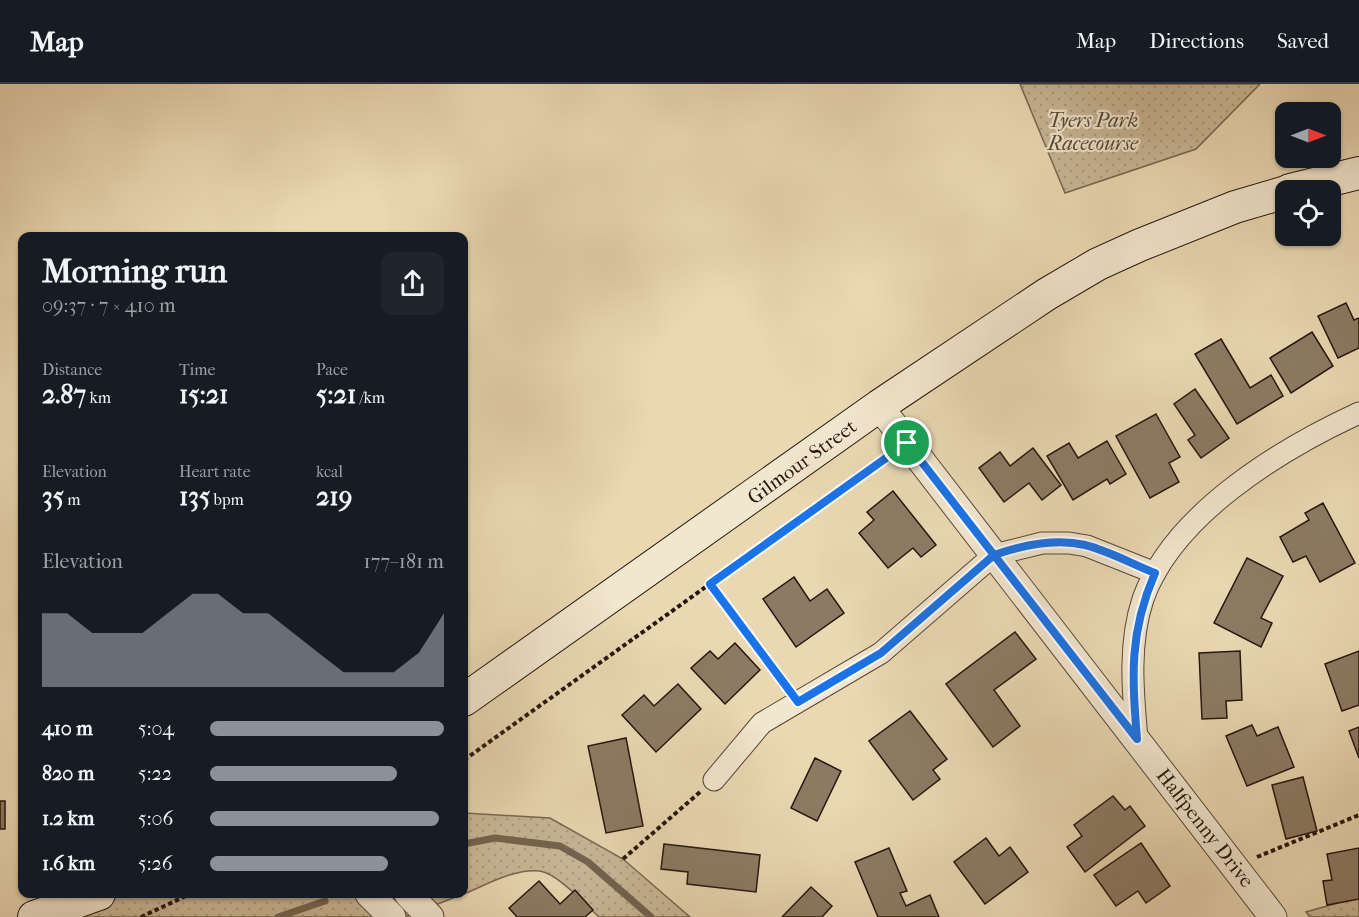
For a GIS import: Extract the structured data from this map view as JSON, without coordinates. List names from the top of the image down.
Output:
{
  "streets": {
    "main road": ["Gilmour Street"],
    "street": ["Halfpenny Drive"]
  },
  "crossings": [
    ["Gilmour Street", "Halfpenny Drive"]
  ],
  "parks": ["Tyers Park Racecourse"],
  "north": "right",
  "page": {
    "header": "Map",
    "nav": ["Map", "Directions", "Saved"],
    "heading": ["Morning run", "09:37 · 7 × 410 m"],
    "stats": [
      ["Distance", "2.87 km"],
      ["Time", "15:21"],
      ["Pace", "5:21 /km"],
      ["Elevation", "35 m"],
      ["Heart rate", "135 bpm"],
      ["kcal", "219"]
    ],
    "chart": ["Elevation", "177–181 m"],
    "list": [
      {
        "name": "410 m",
        "note": "5:04"
      },
      {
        "name": "820 m",
        "note": "5:22"
      },
      {
        "name": "1.2 km",
        "note": "5:06"
      },
      {
        "name": "1.6 km",
        "note": "5:26"
      }
    ]
  }
}
